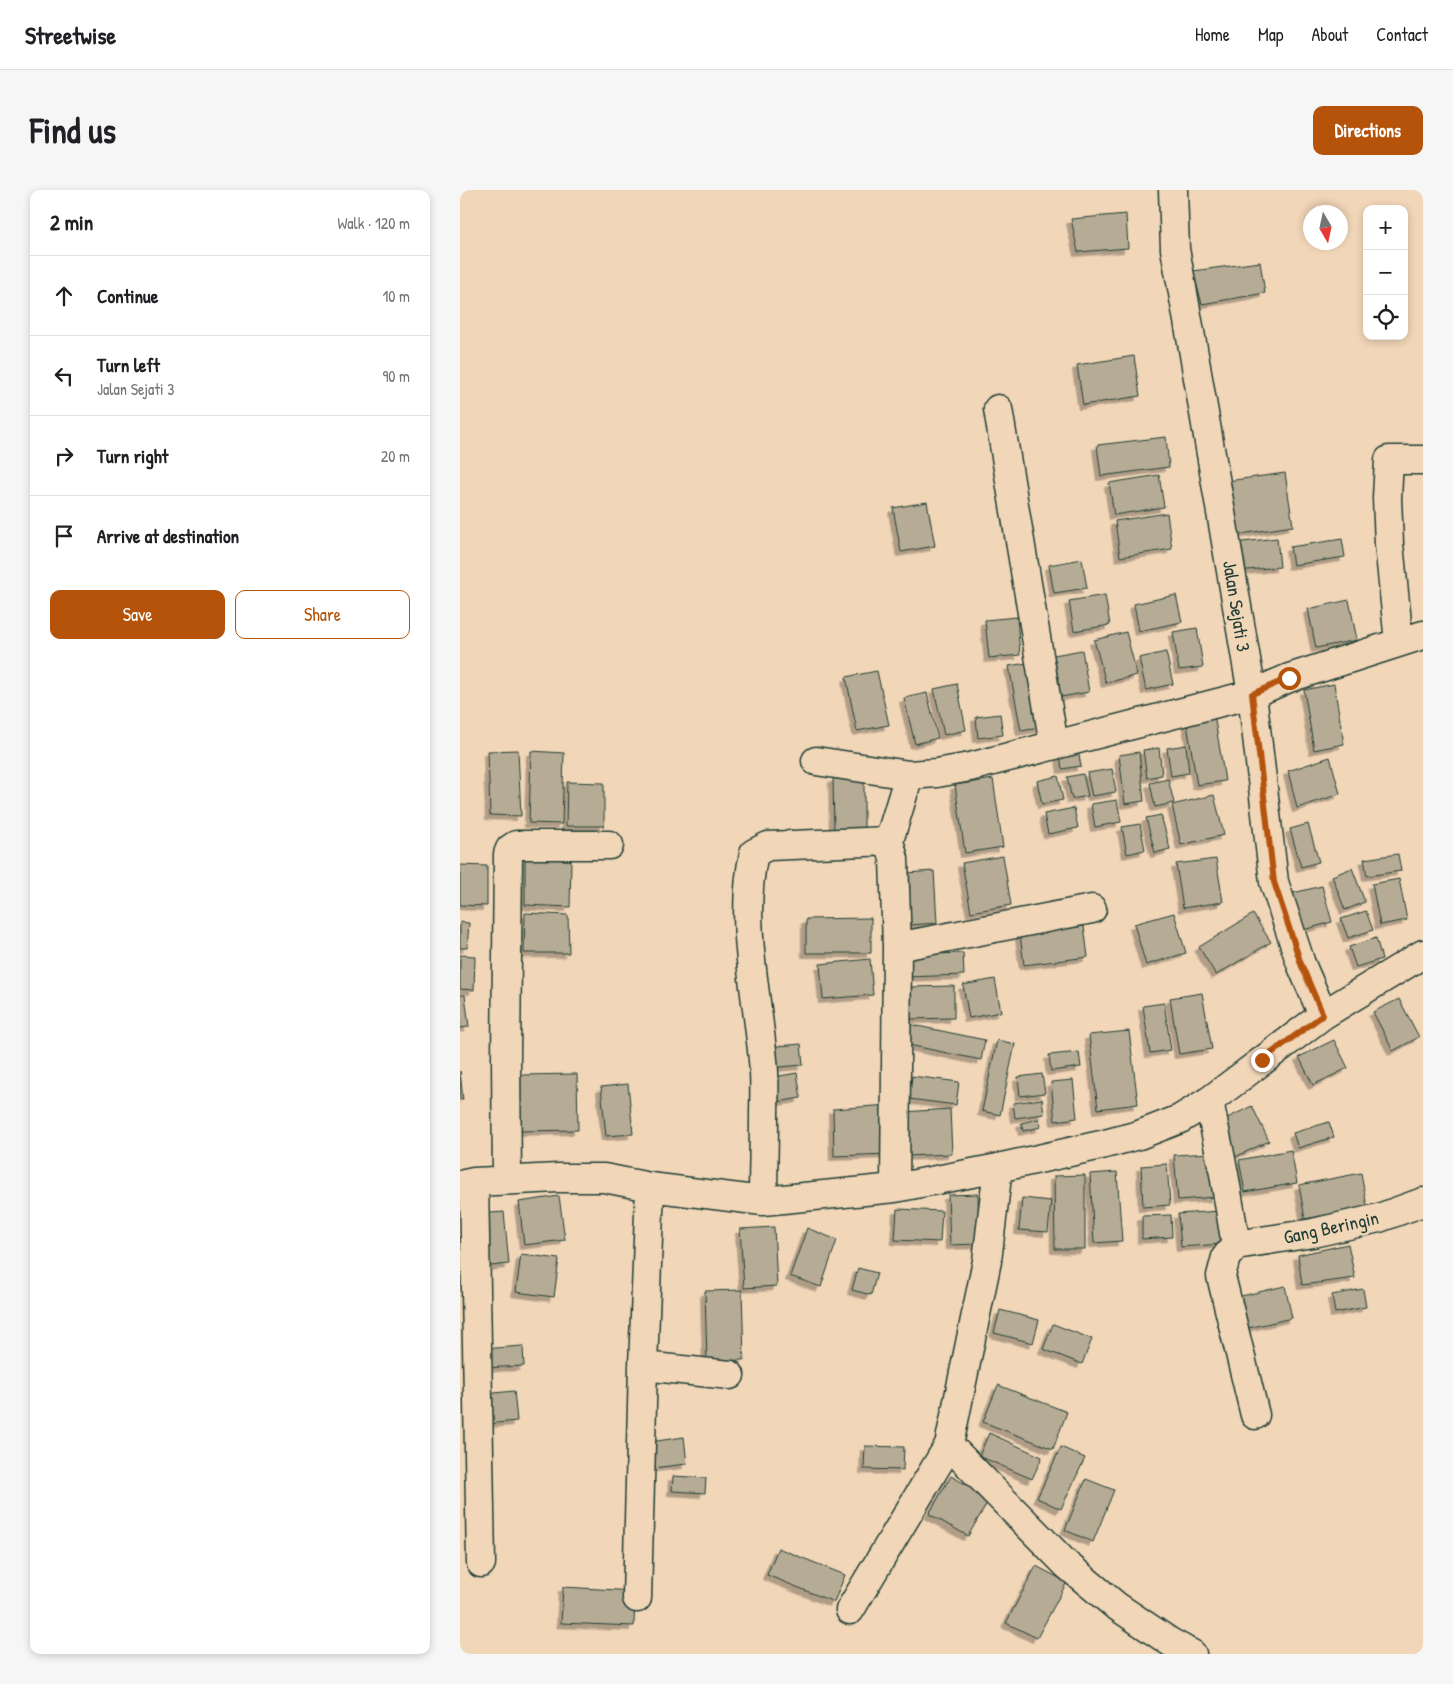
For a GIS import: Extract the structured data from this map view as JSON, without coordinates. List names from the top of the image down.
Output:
{
  "streets": {
    "street": ["Jalan Sejati 3", "Gang Beringin"]
  },
  "north": "bottom",
  "page": {
    "header": "Streetwise",
    "nav": [
      "Home",
      "Map",
      "About",
      "Contact"
    ],
    "buttons": [
      "Directions",
      ["Save", "Share"]
    ],
    "title": "Find us",
    "heading": ["2 min", "Walk · 120 m"],
    "map_buttons": ["+", "−"],
    "list": [
      ["Continue", "10 m"],
      ["Turn left", "Jalan Sejati 3", "90 m"],
      ["Turn right", "20 m"],
      "Arrive at destination"
    ]
  }
}
